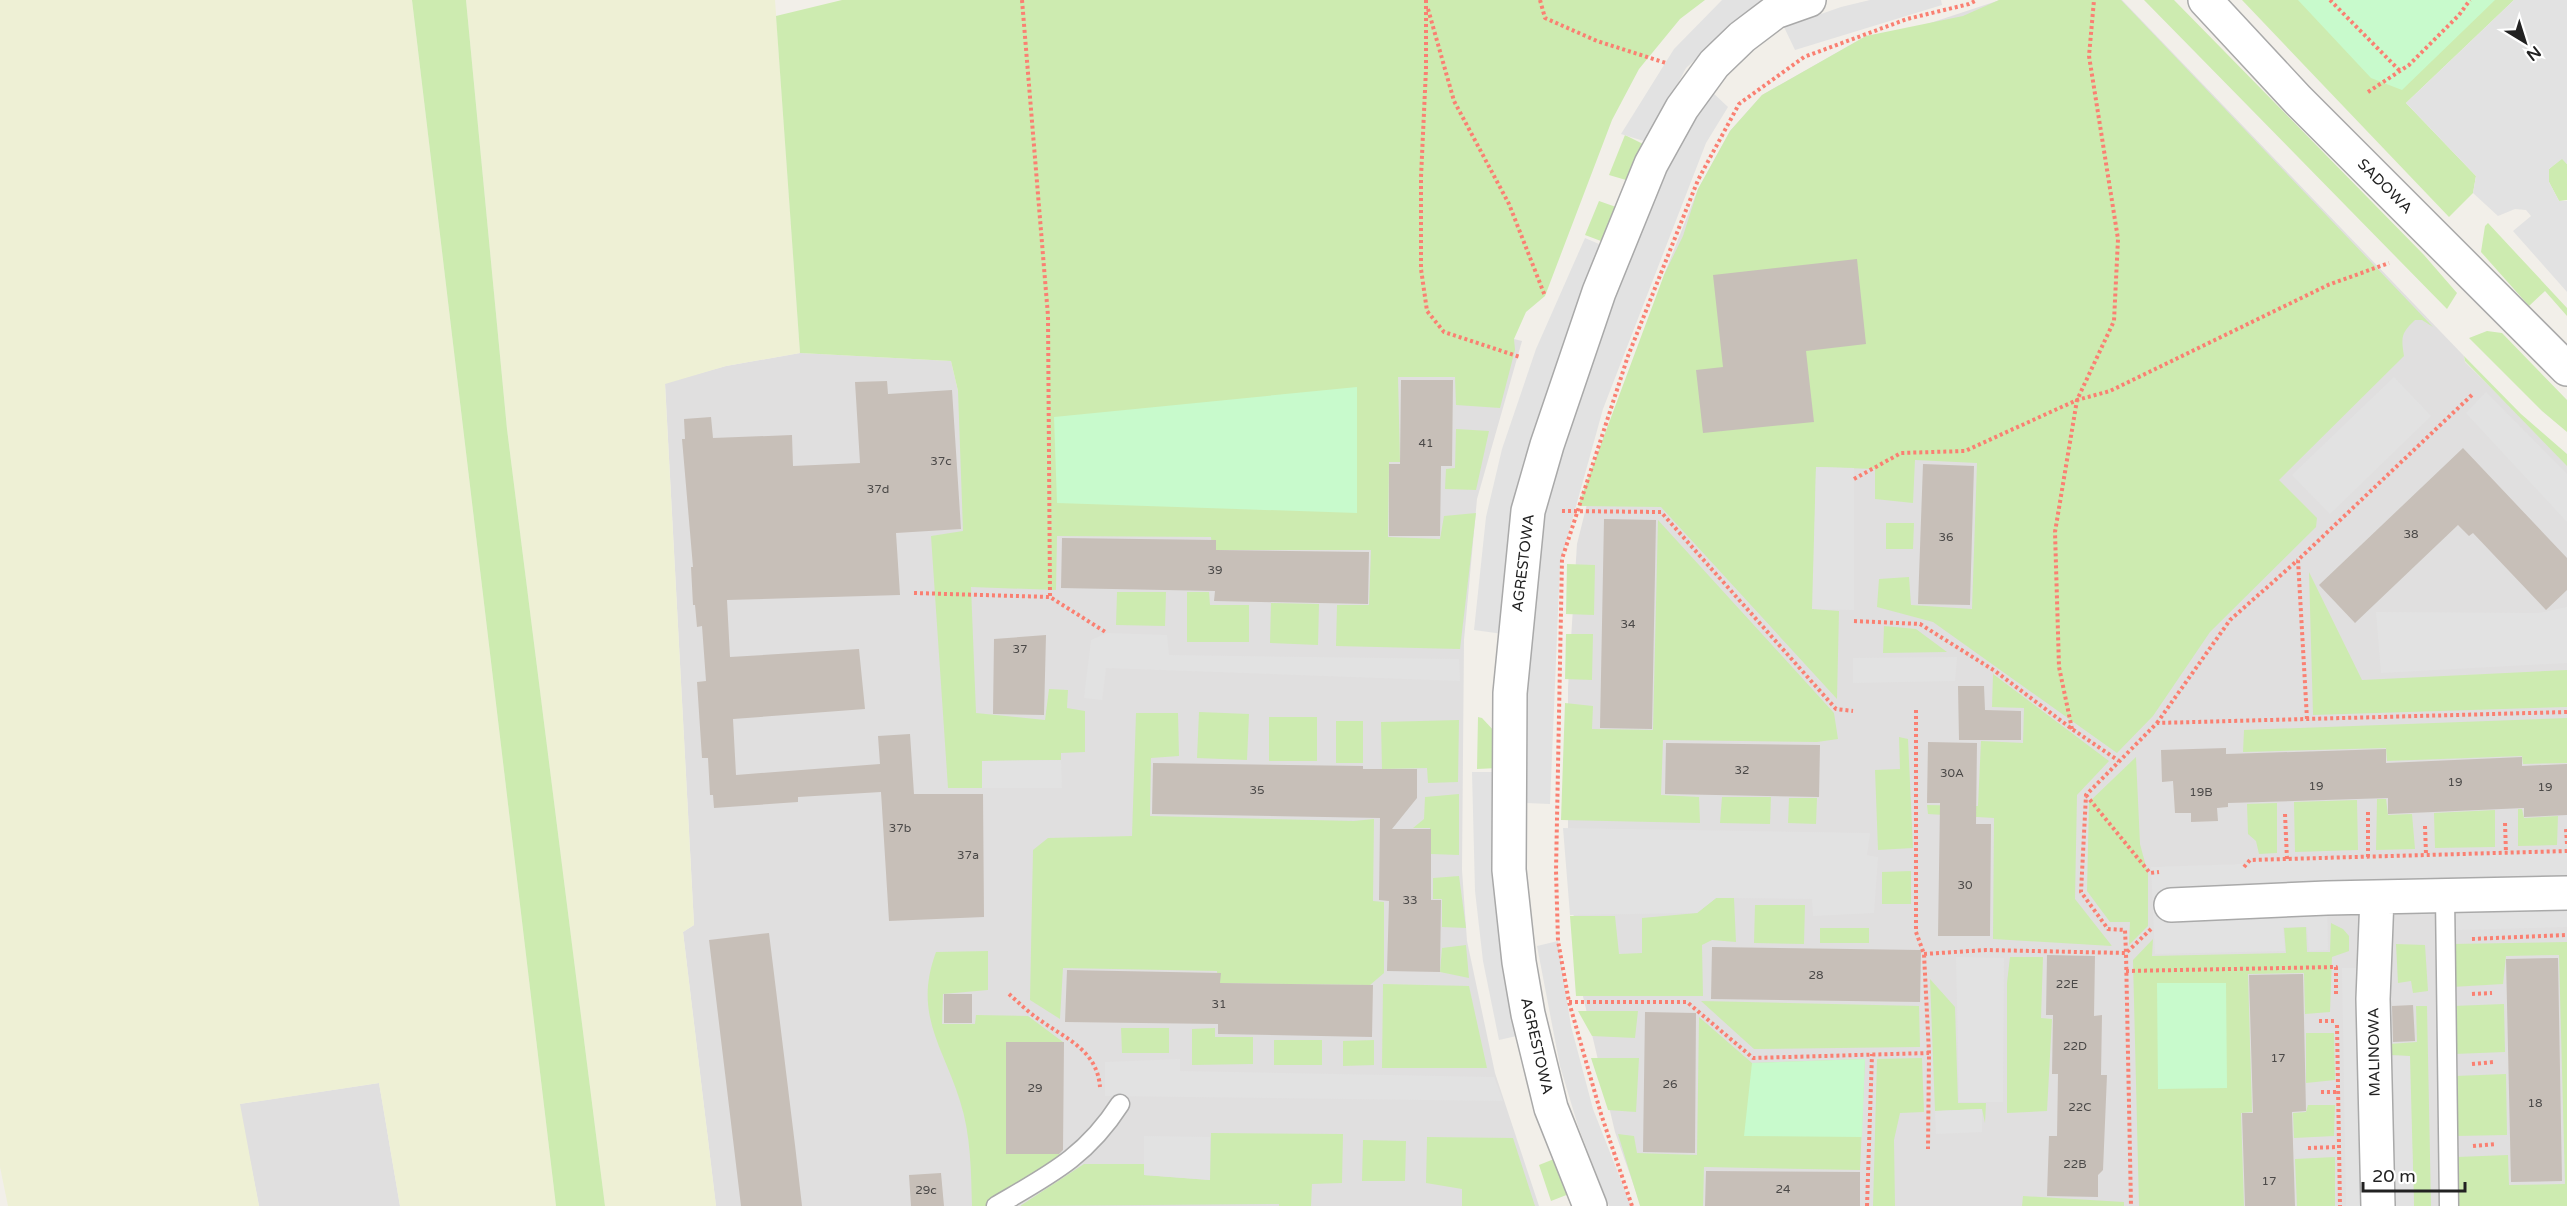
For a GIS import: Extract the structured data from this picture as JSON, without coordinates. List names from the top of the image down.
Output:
{
  "streets": {
    "street": ["SADOWA", "AGRESTOWA", "MALINOWA"]
  },
  "house_numbers": [
    "41",
    "37c",
    "37d",
    "38",
    "36",
    "39",
    "34",
    "37",
    "32",
    "30A",
    "19",
    "19",
    "19",
    "35",
    "19B",
    "37b",
    "37a",
    "30",
    "33",
    "28",
    "22E",
    "31",
    "22D",
    "17",
    "26",
    "29",
    "18",
    "22C",
    "22B",
    "17",
    "24",
    "29c"
  ],
  "scale_bar": "20 m",
  "north": "bottom right"
}
